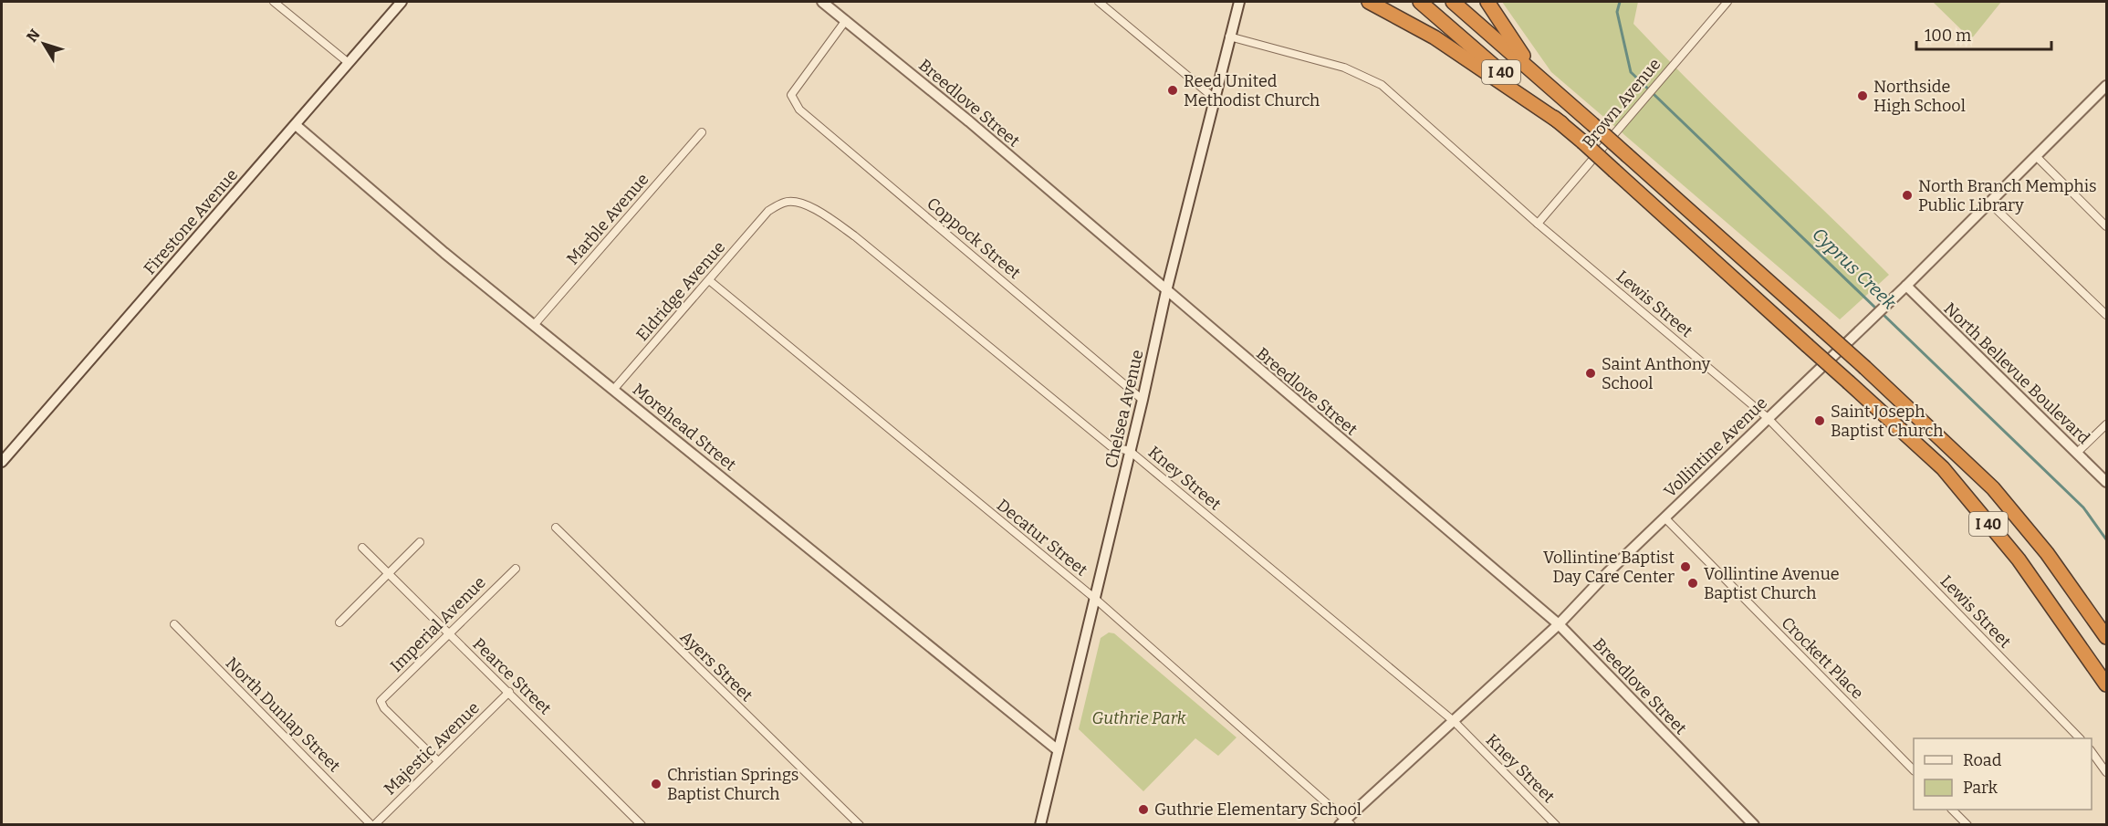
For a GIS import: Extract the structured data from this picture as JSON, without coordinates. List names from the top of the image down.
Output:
{
  "streets": {
    "highway": ["I 40"],
    "street": [
      "Breedlove Street",
      "Brown Avenue",
      "Marble Avenue",
      "Firestone Avenue",
      "Coppock Street",
      "Eldridge Avenue",
      "Lewis Street",
      "North Bellevue Boulevard",
      "Chelsea Avenue",
      "Morehead Street",
      "Vollintine Avenue",
      "Kney Street",
      "Decatur Street",
      "Imperial Avenue",
      "Crockett Place",
      "Ayers Street",
      "Pearce Street",
      "North Dunlap Street",
      "Majestic Avenue"
    ]
  },
  "crossings": [
    ["Breedlove Street", "Coppock Street"],
    ["Breedlove Street", "Chelsea Avenue"],
    ["Breedlove Street", "Vollintine Avenue"],
    ["Brown Avenue", "Lewis Street"],
    ["Marble Avenue", "Morehead Street"],
    ["Firestone Avenue", "Morehead Street"],
    ["Coppock Street", "Chelsea Avenue"],
    ["Eldridge Avenue", "Morehead Street"],
    ["Eldridge Avenue", "Kney Street"],
    ["Eldridge Avenue", "Decatur Street"],
    ["Lewis Street", "Chelsea Avenue"],
    ["Lewis Street", "Vollintine Avenue"],
    ["North Bellevue Boulevard", "Vollintine Avenue"],
    ["Chelsea Avenue", "Morehead Street"],
    ["Chelsea Avenue", "Kney Street"],
    ["Chelsea Avenue", "Decatur Street"],
    ["Vollintine Avenue", "Kney Street"],
    ["Vollintine Avenue", "Decatur Street"],
    ["Vollintine Avenue", "Crockett Place"],
    ["Imperial Avenue", "Pearce Street"],
    ["Imperial Avenue", "Majestic Avenue"],
    ["Pearce Street", "Majestic Avenue"],
    ["North Dunlap Street", "Majestic Avenue"]
  ],
  "water": ["Cyprus Creek"],
  "parks": ["Guthrie Park"],
  "places": [
    "Reed United Methodist Church",
    "Northside High School",
    "North Branch Memphis Public Library",
    "Saint Anthony School",
    "Saint Joseph Baptist Church",
    "Vollintine Baptist Day Care Center",
    "Vollintine Avenue Baptist Church",
    "Christian Springs Baptist Church",
    "Guthrie Elementary School"
  ],
  "legend": ["Road", "Park"],
  "scale_bar": "100 m",
  "north": "top left"
}
